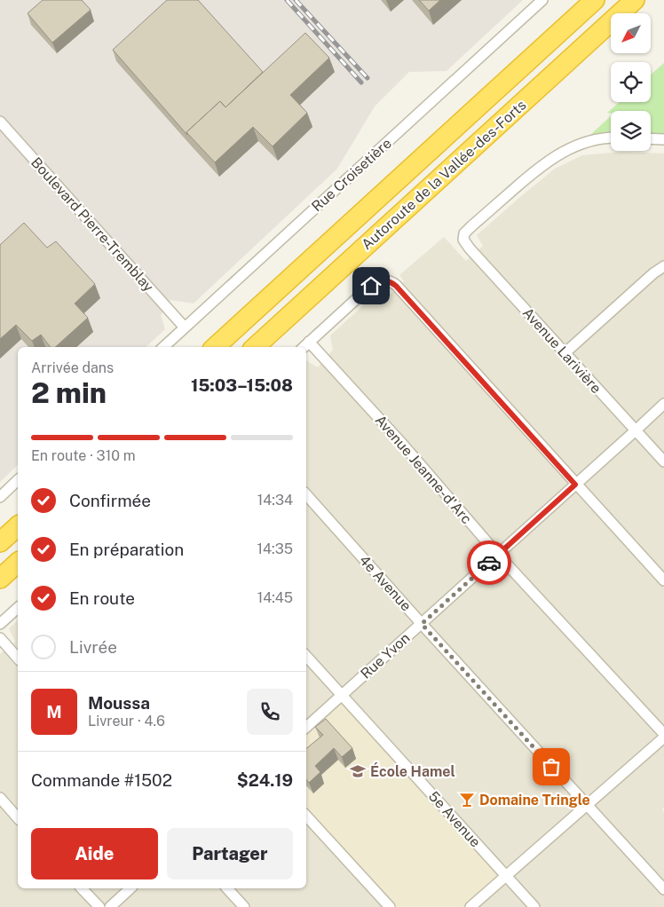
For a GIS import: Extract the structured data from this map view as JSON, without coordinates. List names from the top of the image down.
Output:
{
  "streets": {
    "highway": ["Autoroute de la Vallée-des-Forts"],
    "street": [
      "Rue Croisetière",
      "Boulevard Pierre-Tremblay",
      "Avenue Larivière",
      "Avenue Jeanne-d'Arc",
      "4e Avenue",
      "Rue Yvon",
      "5e Avenue"
    ]
  },
  "crossings": [
    ["Rue Croisetière", "Boulevard Pierre-Tremblay"],
    ["Avenue Larivière", "Rue Yvon"],
    ["Avenue Jeanne-d'Arc", "Rue Yvon"],
    ["4e Avenue", "Rue Yvon"],
    ["Rue Yvon", "5e Avenue"]
  ],
  "places": {
    "school or university": ["École Hamel"],
    "bar": ["Domaine Tringle"]
  },
  "north": "bottom left",
  "page": {
    "heading": ["2 min", "Arrivée dans", "15:03–15:08"],
    "panel": [
      "Moussa",
      "Livreur · 4.6",
      "Commande #1502",
      "$24.19"
    ],
    "bar": "En route · 310 m",
    "list": [
      ["Confirmée", "14:34"],
      ["En préparation", "14:35"],
      ["En route", "14:45"],
      "Livrée"
    ],
    "round": "M",
    "buttons": ["Aide", "Partager"]
  }
}
